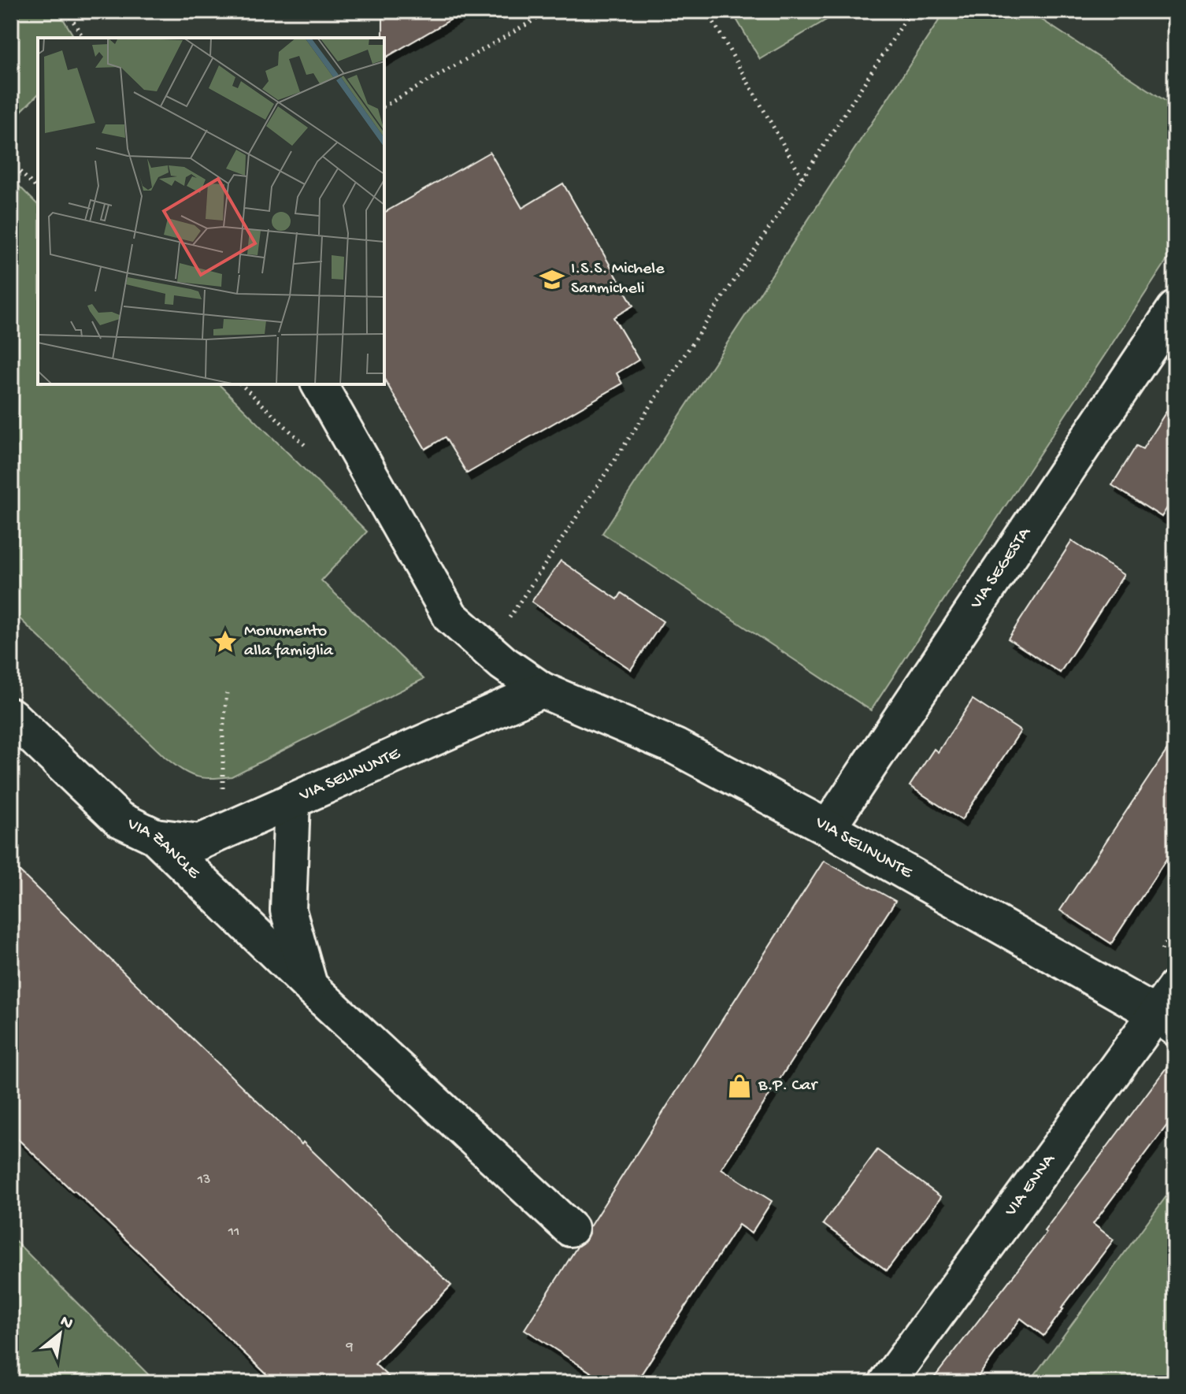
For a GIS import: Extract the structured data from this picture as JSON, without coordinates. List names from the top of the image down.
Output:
{
  "streets": {
    "street": [
      "VIA SEGESTA",
      "VIA SELINUNTE",
      "VIA ZANCLE",
      "VIA ENNA"
    ]
  },
  "crossings": [
    ["VIA SEGESTA", "VIA SELINUNTE"],
    ["VIA SELINUNTE", "VIA ZANCLE"],
    ["VIA SELINUNTE", "VIA ENNA"]
  ],
  "places": {
    "school or university": ["I.S.S. Michele Sanmicheli"],
    "place": ["Monumento alla famiglia"],
    "shop": ["B.P. Car"]
  },
  "house_numbers": ["13", "11", "9"],
  "north": "top right"
}
